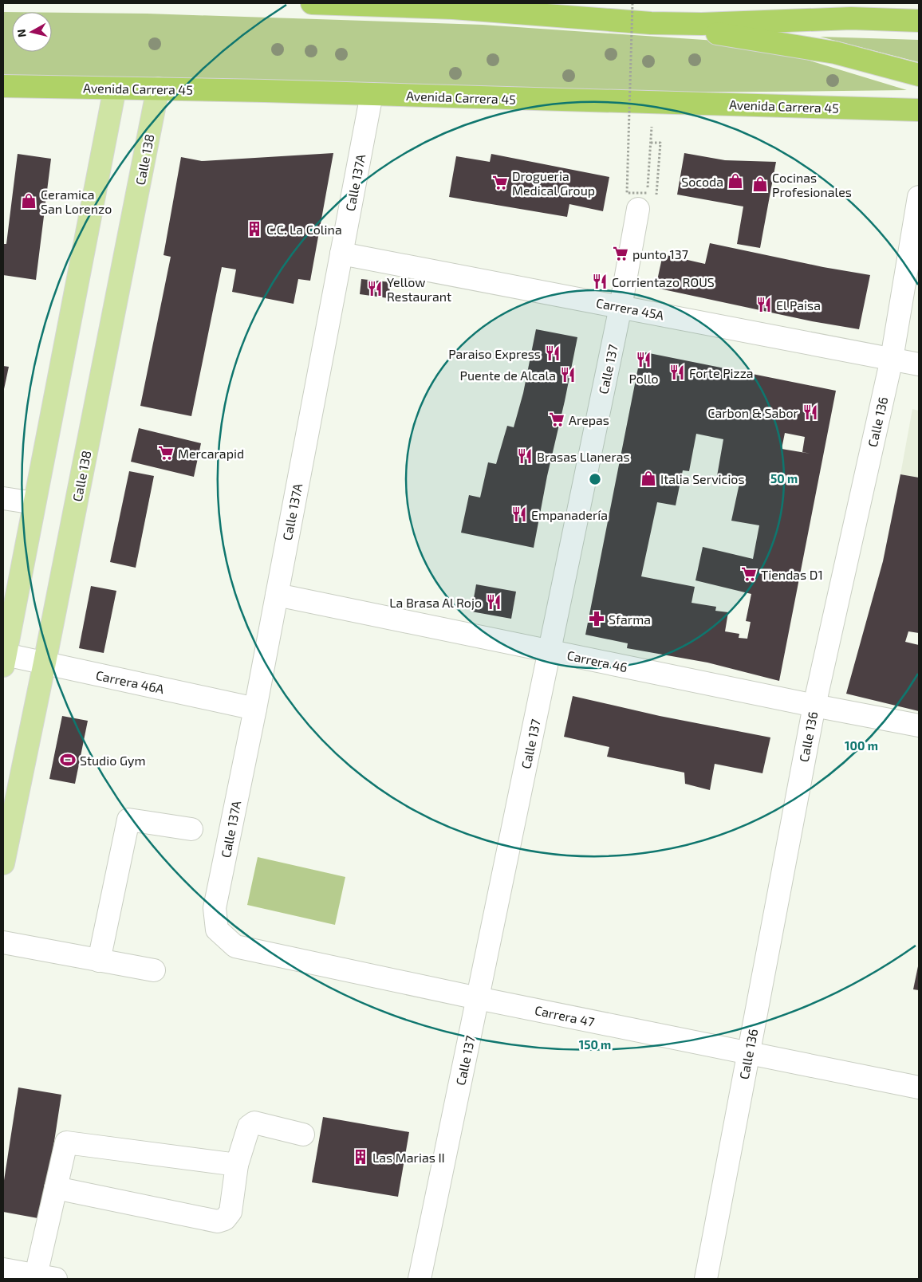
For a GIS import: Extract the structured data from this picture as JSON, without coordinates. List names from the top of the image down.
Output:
{
  "streets": {
    "highway": ["Avenida Carrera 45"],
    "main road": ["Calle 138"],
    "street": [
      "Calle 137A",
      "Carrera 45A",
      "Calle 137",
      "Calle 136",
      "Carrera 46",
      "Carrera 46A",
      "Carrera 47"
    ]
  },
  "crossings": [
    ["Avenida Carrera 45", "Calle 138"],
    ["Avenida Carrera 45", "Calle 137A"],
    ["Calle 138", "Carrera 46A"],
    ["Calle 137A", "Carrera 45A"],
    ["Calle 137A", "Carrera 46"],
    ["Calle 137A", "Carrera 46A"],
    ["Calle 137A", "Carrera 47"],
    ["Carrera 45A", "Calle 137"],
    ["Carrera 45A", "Calle 136"],
    ["Calle 137", "Carrera 46"],
    ["Calle 137", "Carrera 47"],
    ["Calle 136", "Carrera 46"],
    ["Calle 136", "Carrera 47"]
  ],
  "places": {
    "shop": [
      "Socoda",
      "Cocinas Profesionales",
      "Ceramica San Lorenzo",
      "Italia Servicios"
    ],
    "supermarket": [
      "Drogueria Medical Group",
      "punto 137",
      "Arepas",
      "Mercarapid",
      "Tiendas D1"
    ],
    "building": ["C.C. La Colina", "Las Marias II"],
    "restaurant": [
      "Corrientazo ROUS",
      "Yellow Restaurant",
      "El Paisa",
      "Paraiso Express",
      "Pollo",
      "Forte Pizza",
      "Puente de Alcala",
      "Carbon & Sabor",
      "Brasas Llaneras",
      "Empanadería",
      "La Brasa Al Rojo"
    ],
    "pharmacy": ["Sfarma"],
    "sports": ["Studio Gym"]
  },
  "north": "left",
  "rings": ["50 m", "100 m", "150 m"]
}
